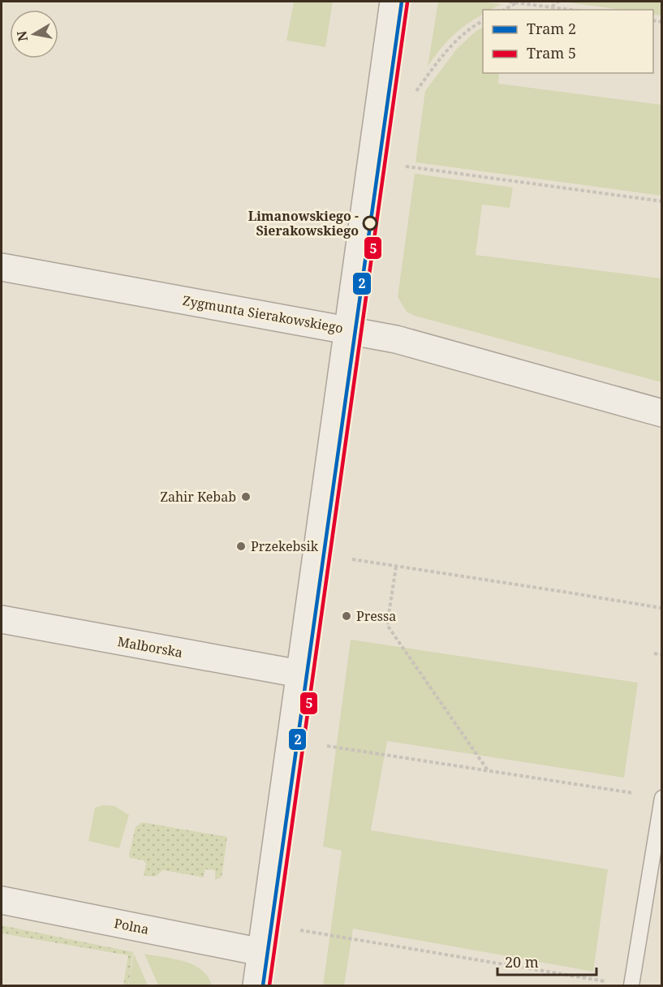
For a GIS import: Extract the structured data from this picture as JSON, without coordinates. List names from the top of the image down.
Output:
{
  "streets": {
    "street": ["Zygmunta Sierakowskiego", "Malborska", "Polna"]
  },
  "places": [
    "Limanowskiego - Sierakowskiego",
    "Zahir Kebab",
    "Przekebsik",
    "Pressa"
  ],
  "lines": ["tram line 2", "tram line 5"],
  "legend": ["Tram 2", "Tram 5"],
  "scale_bar": "20 m",
  "north": "left"
}
